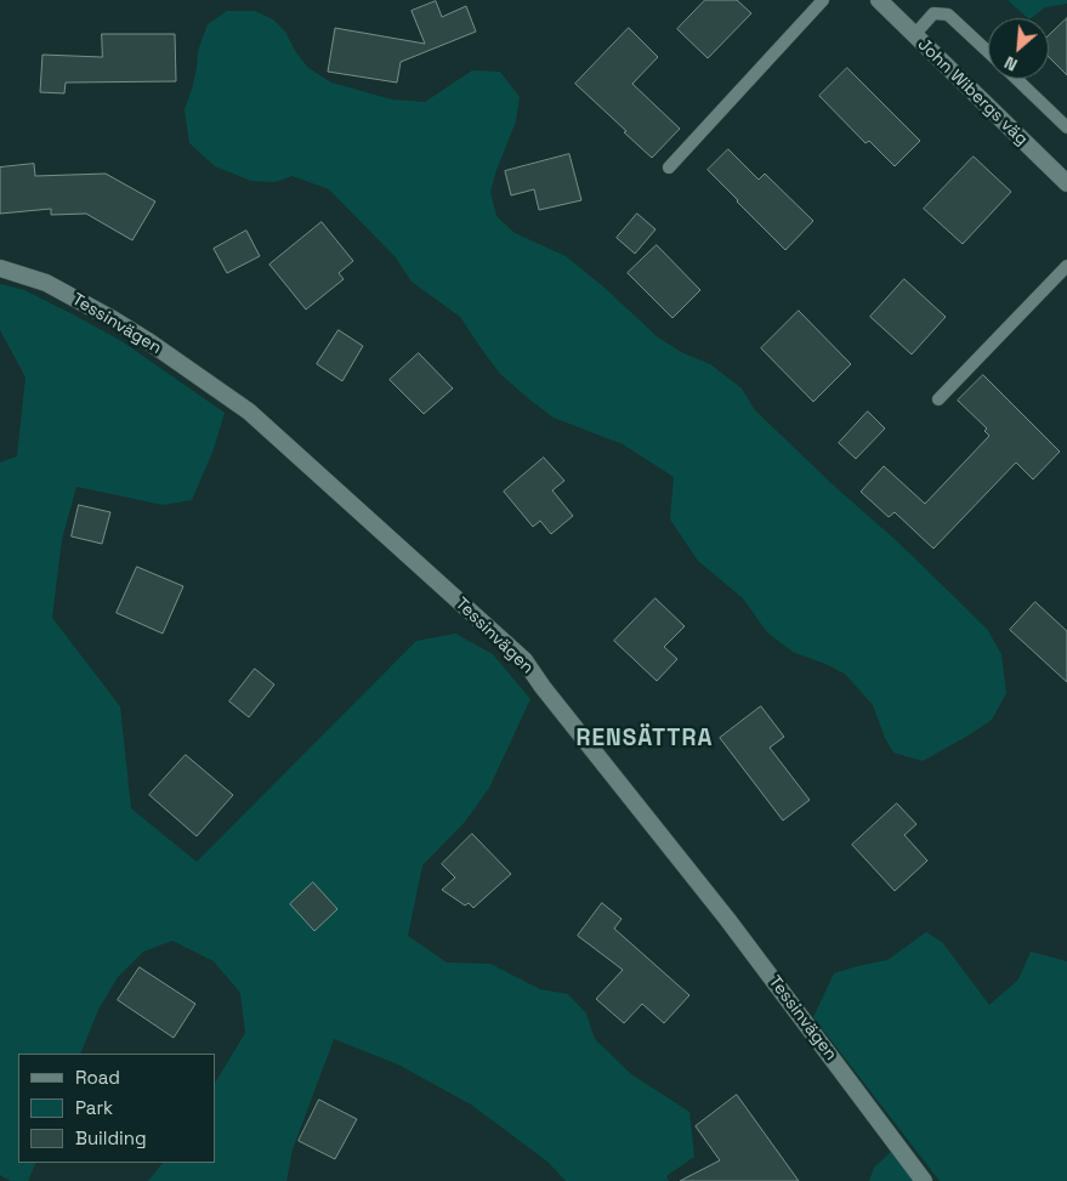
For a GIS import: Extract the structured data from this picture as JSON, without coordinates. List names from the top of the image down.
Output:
{
  "streets": {
    "street": ["John Wibergs väg", "Tessinvägen"]
  },
  "districts": ["RENSÄTTRA"],
  "legend": ["Road", "Park", "Building"],
  "north": "bottom left"
}
